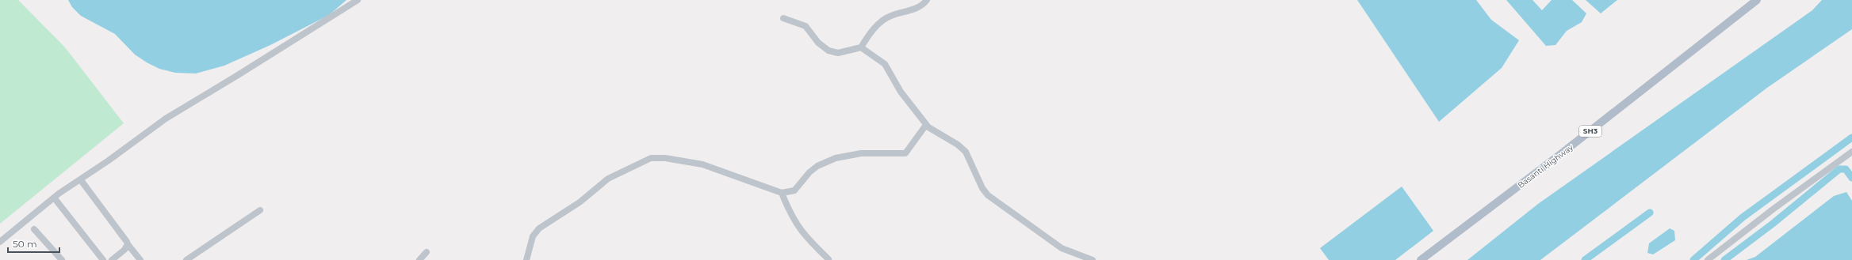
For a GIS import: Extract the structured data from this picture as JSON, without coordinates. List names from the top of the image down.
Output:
{
  "streets": {
    "main road": ["SH3", "Basanti Highway"]
  },
  "scale_bar": "50 m"
}
